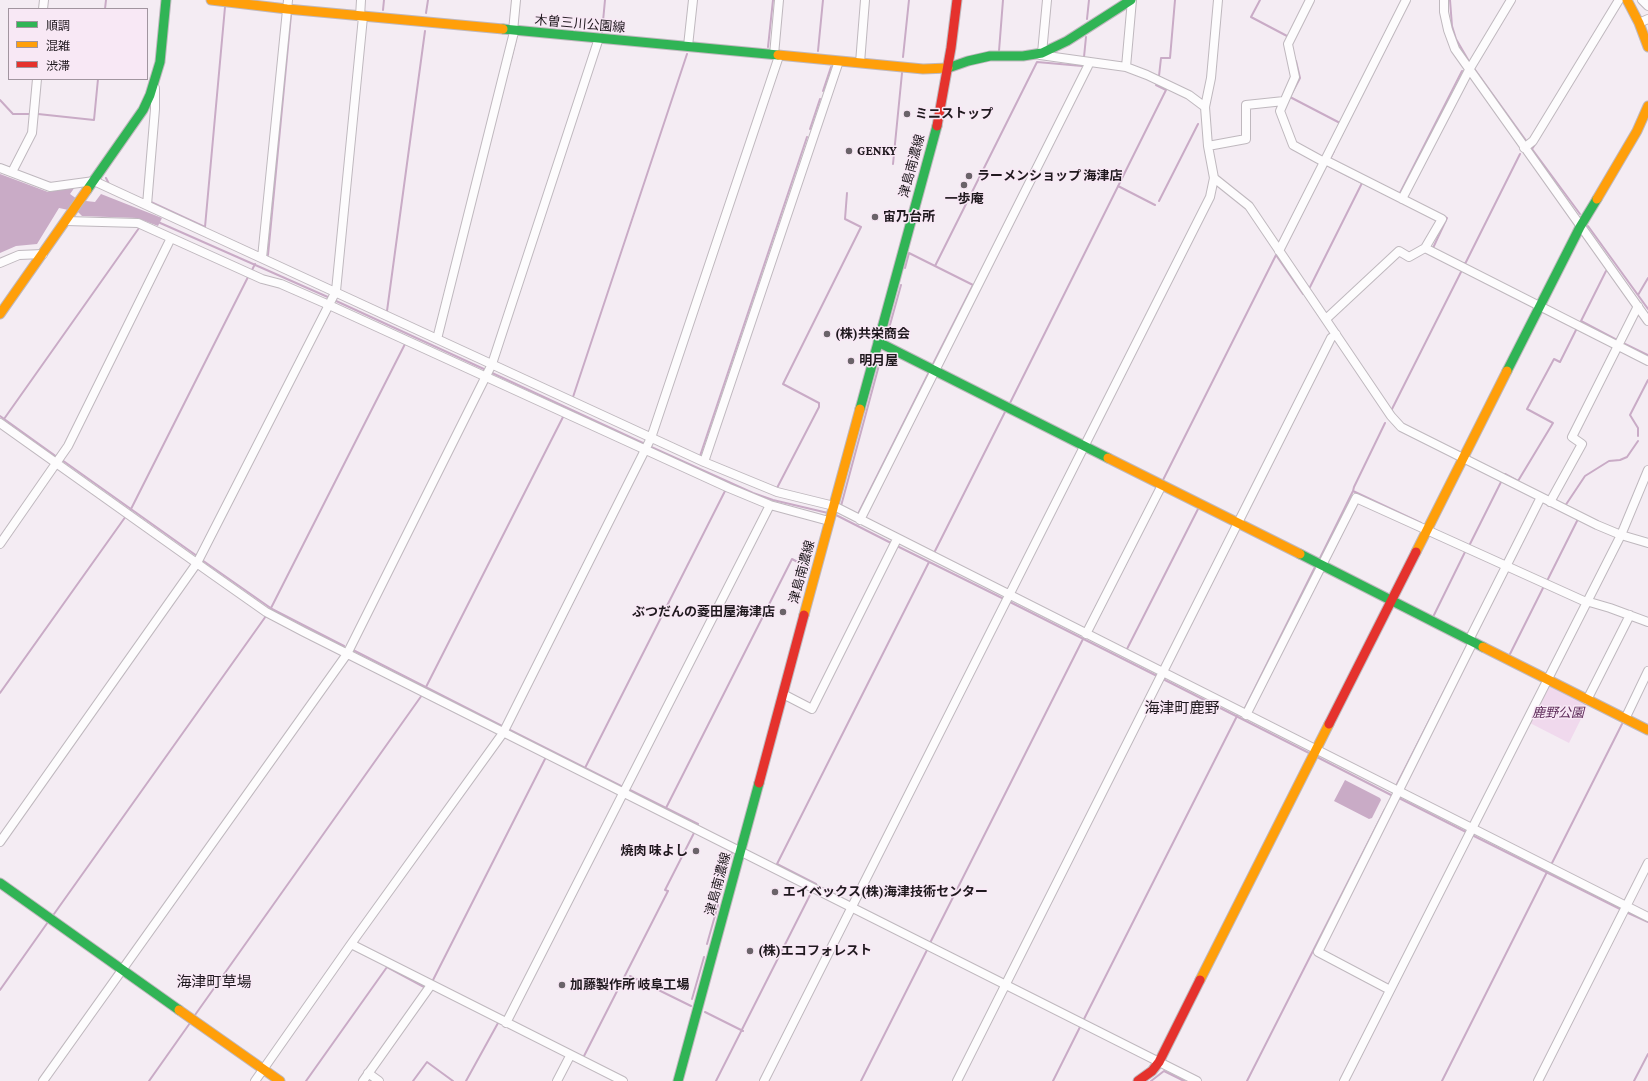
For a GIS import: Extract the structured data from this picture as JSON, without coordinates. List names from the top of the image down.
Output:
{
  "streets": {
    "street": ["木曽三川公園線", "津島南濃線"]
  },
  "crossings": [
    ["木曽三川公園線", "津島南濃線"]
  ],
  "districts": ["海津町鹿野", "海津町草場"],
  "parks": ["鹿野公園"],
  "places": [
    "ミニストップ",
    "GENKY",
    "ラーメンショップ 海津店",
    "一歩庵",
    "宙乃台所",
    "(株)共栄商会",
    "明月屋",
    "ぶつだんの菱田屋海津店",
    "焼肉 味よし",
    "エイベックス(株)海津技術センター",
    "(株)エコフォレスト",
    "加藤製作所 岐阜工場"
  ],
  "legend": ["順調", "混雑", "渋滞"]
}
